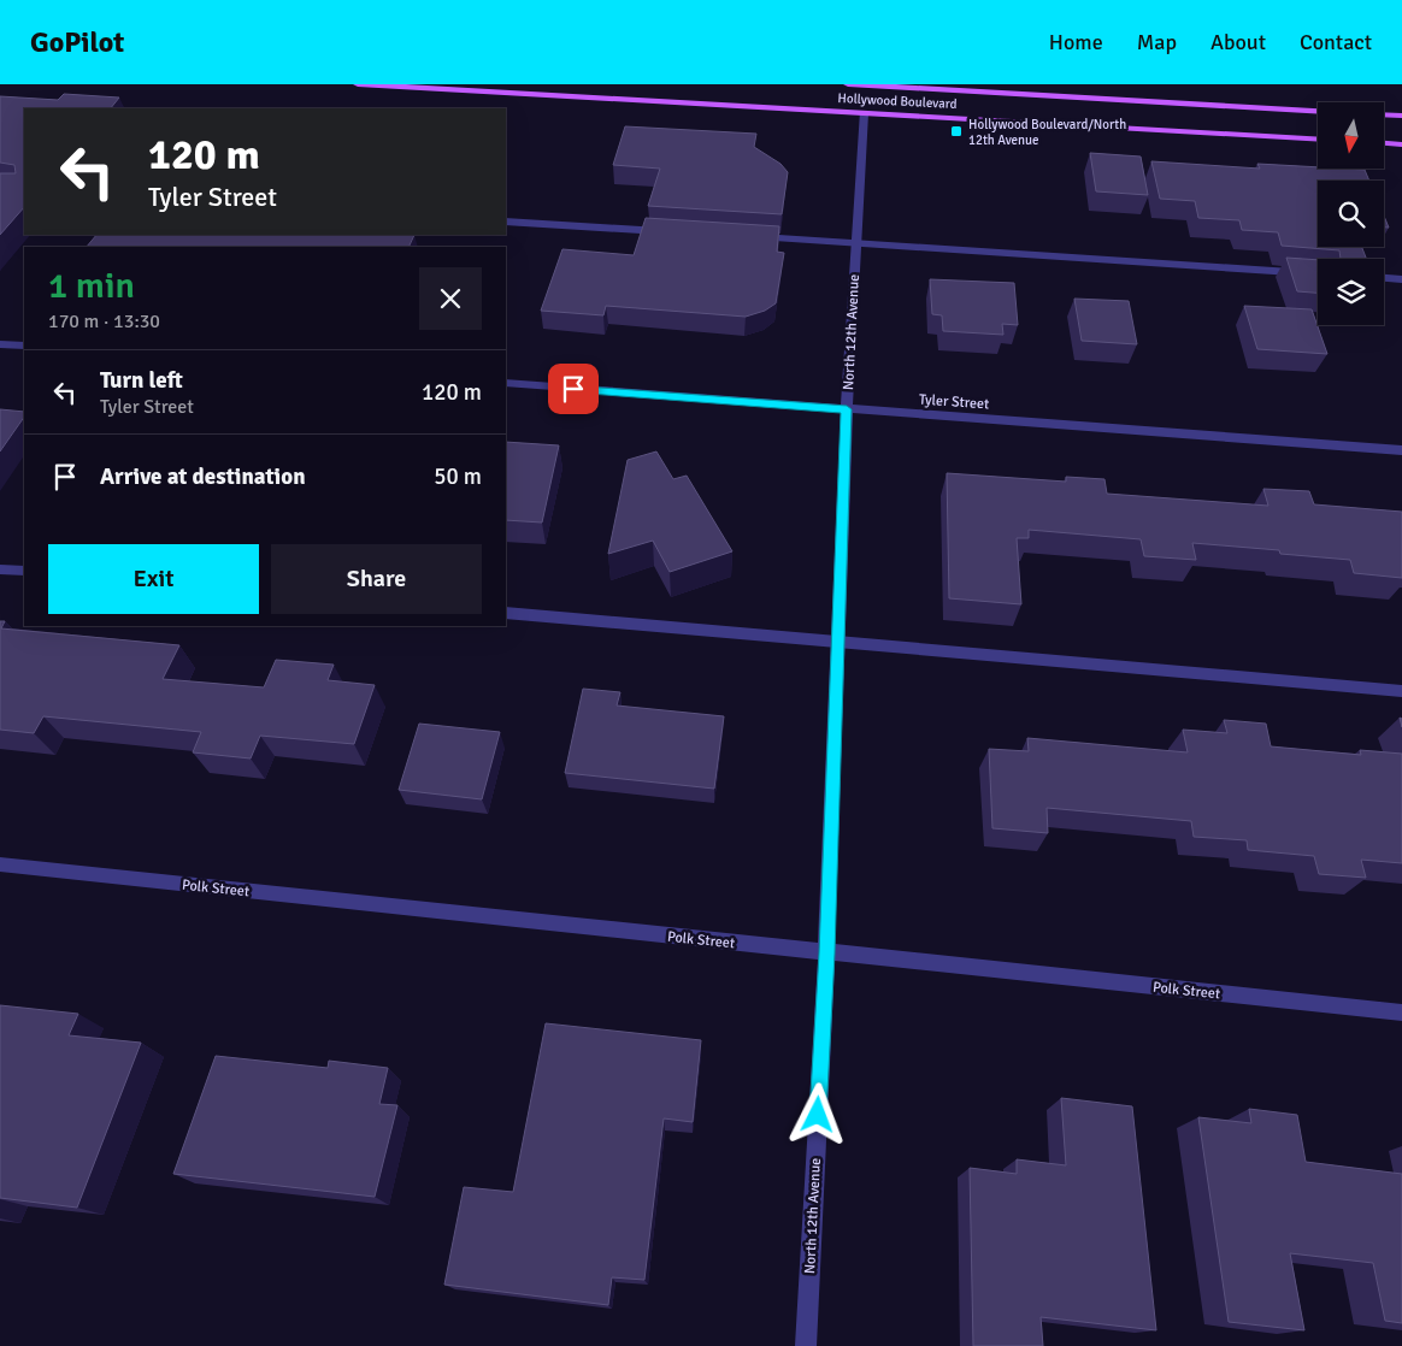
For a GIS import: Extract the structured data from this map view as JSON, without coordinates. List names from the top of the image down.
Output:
{
  "streets": {
    "main road": ["Hollywood Boulevard"],
    "street": ["North 12th Avenue", "Tyler Street", "Polk Street"]
  },
  "crossings": [
    ["Hollywood Boulevard", "North 12th Avenue"],
    ["North 12th Avenue", "Tyler Street"],
    ["North 12th Avenue", "Polk Street"]
  ],
  "places": {
    "transit": ["Hollywood Boulevard/North 12th Avenue"]
  },
  "north": "bottom",
  "page": {
    "header": "GoPilot",
    "nav": [
      "Home",
      "Map",
      "About",
      "Contact"
    ],
    "turn": ["120 m", "Tyler Street"],
    "heading": ["1 min", "170 m · 13:30"],
    "list": [
      {
        "name": "Turn left",
        "note": "Tyler Street",
        "value": "120 m"
      },
      {
        "name": "Arrive at destination",
        "value": "50 m"
      }
    ],
    "buttons": ["Exit", "Share"]
  }
}
